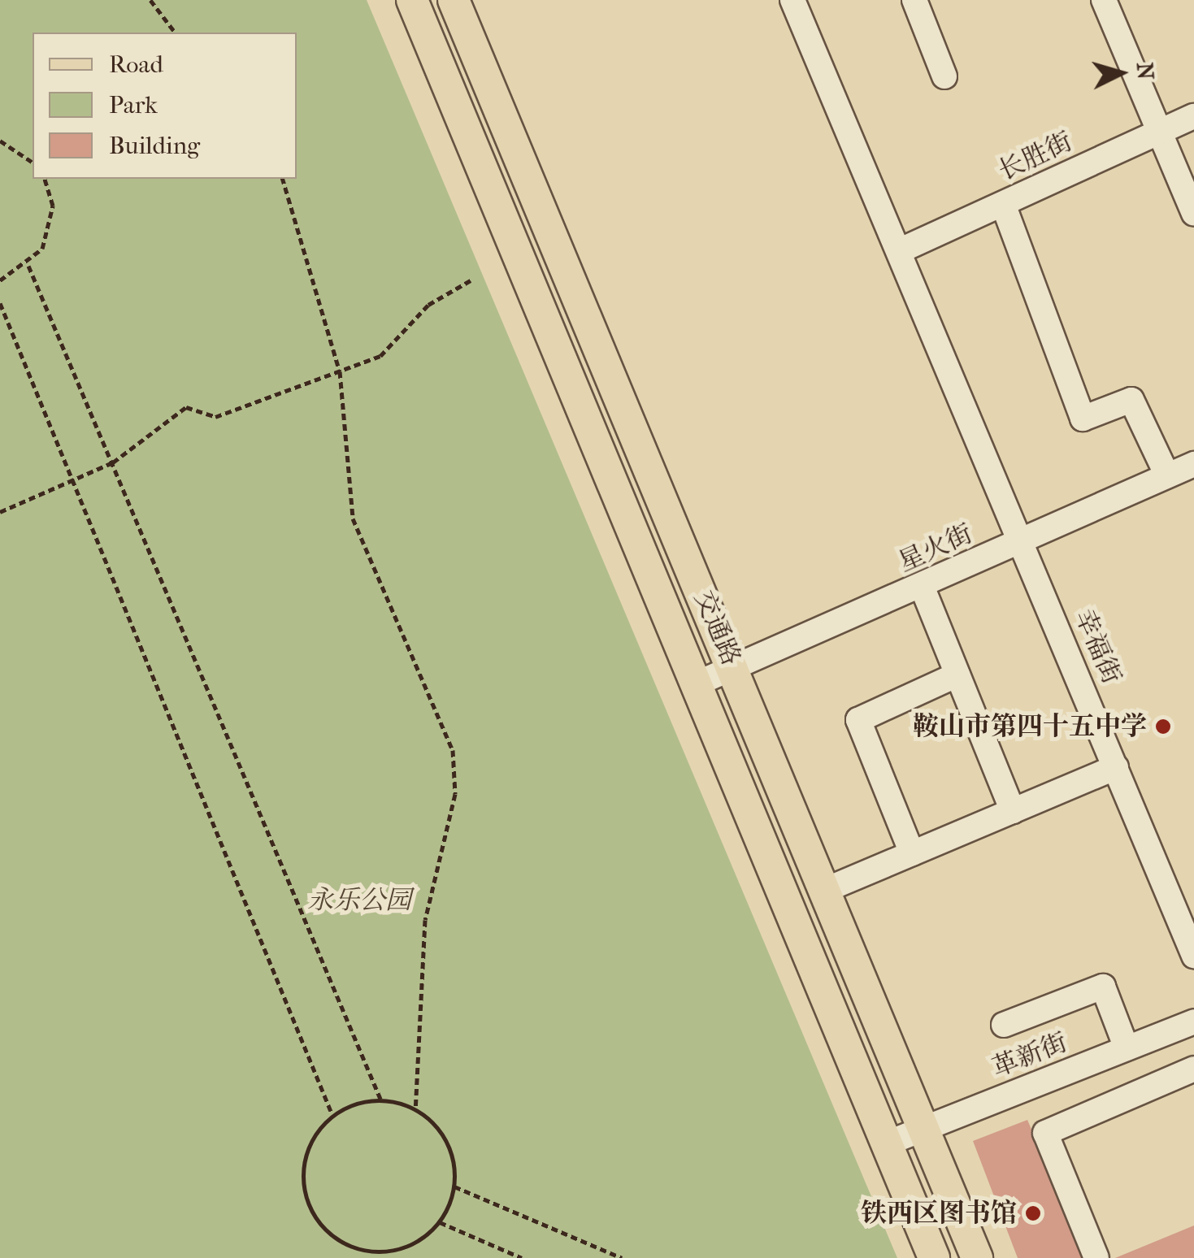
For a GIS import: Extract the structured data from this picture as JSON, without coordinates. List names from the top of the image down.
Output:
{
  "streets": {
    "main road": ["交通路"],
    "street": [
      "长胜街",
      "星火街",
      "幸福街",
      "革新街"
    ]
  },
  "crossings": [
    ["长胜街", "幸福街"],
    ["星火街", "交通路"],
    ["星火街", "幸福街"],
    ["交通路", "革新街"]
  ],
  "parks": ["永乐公园"],
  "places": ["鞍山市第四十五中学", "铁西区图书馆"],
  "legend": ["Road", "Park", "Building"],
  "north": "right"
}
